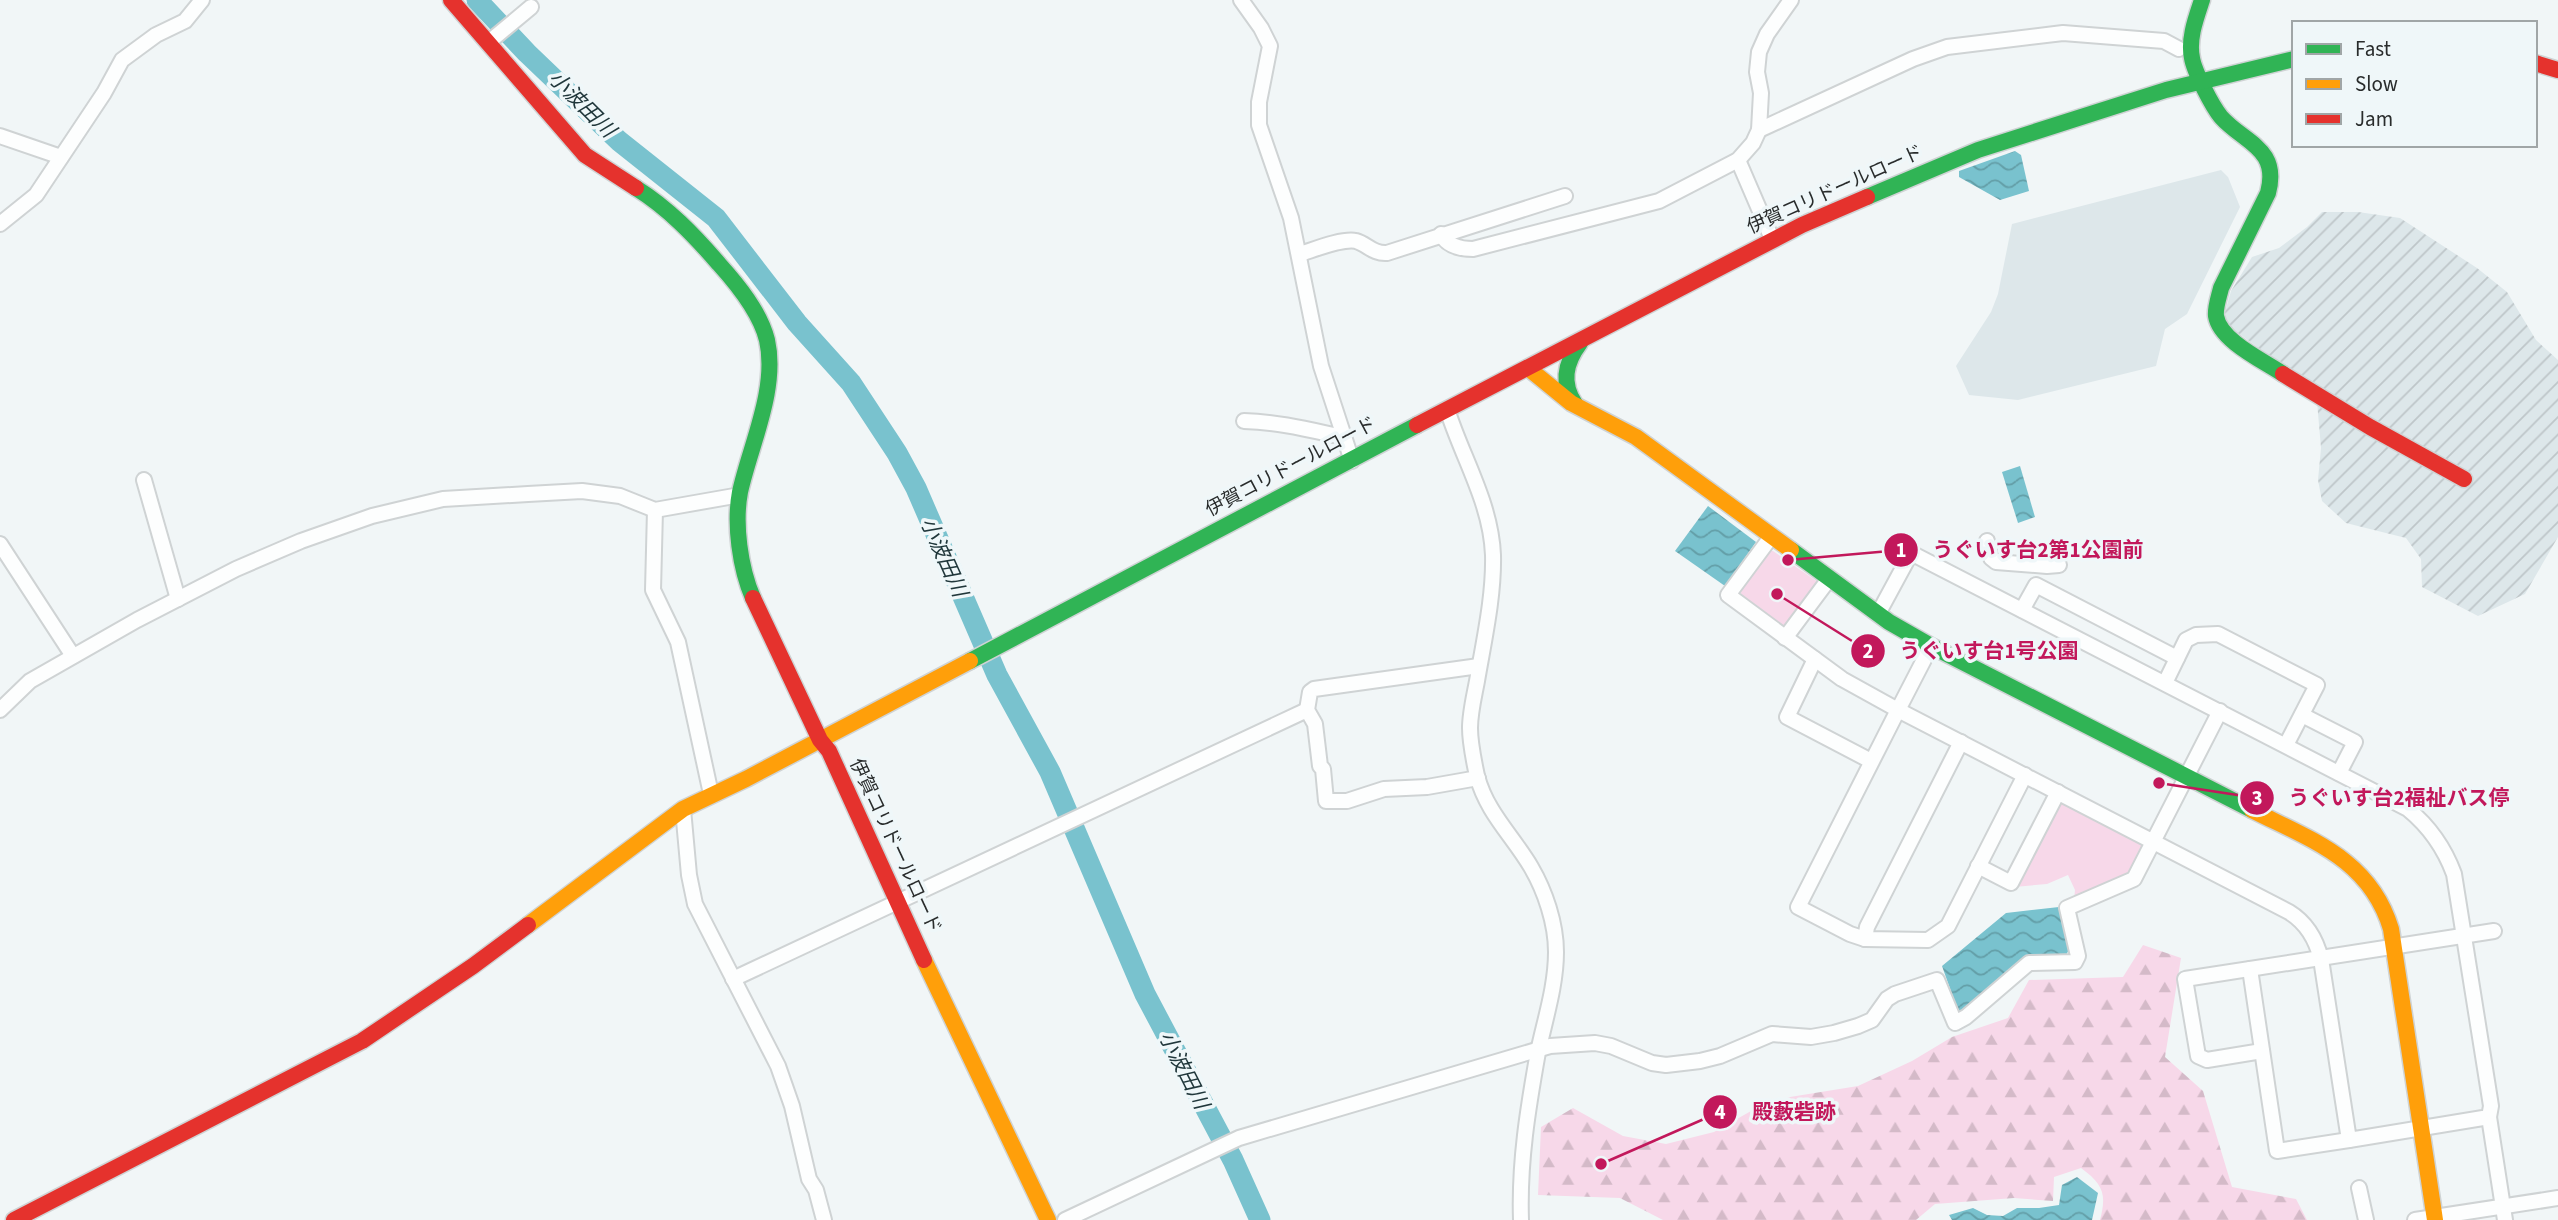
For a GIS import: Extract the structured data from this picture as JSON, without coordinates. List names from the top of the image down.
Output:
{
  "streets": {
    "street": ["伊賀コリドールロード"]
  },
  "water": ["小波田川"],
  "places": [
    "うぐいす台2第1公園前",
    "うぐいす台1号公園",
    "うぐいす台2福祉バス停",
    "殿藪砦跡"
  ],
  "legend": ["Fast", "Slow", "Jam"]
}
